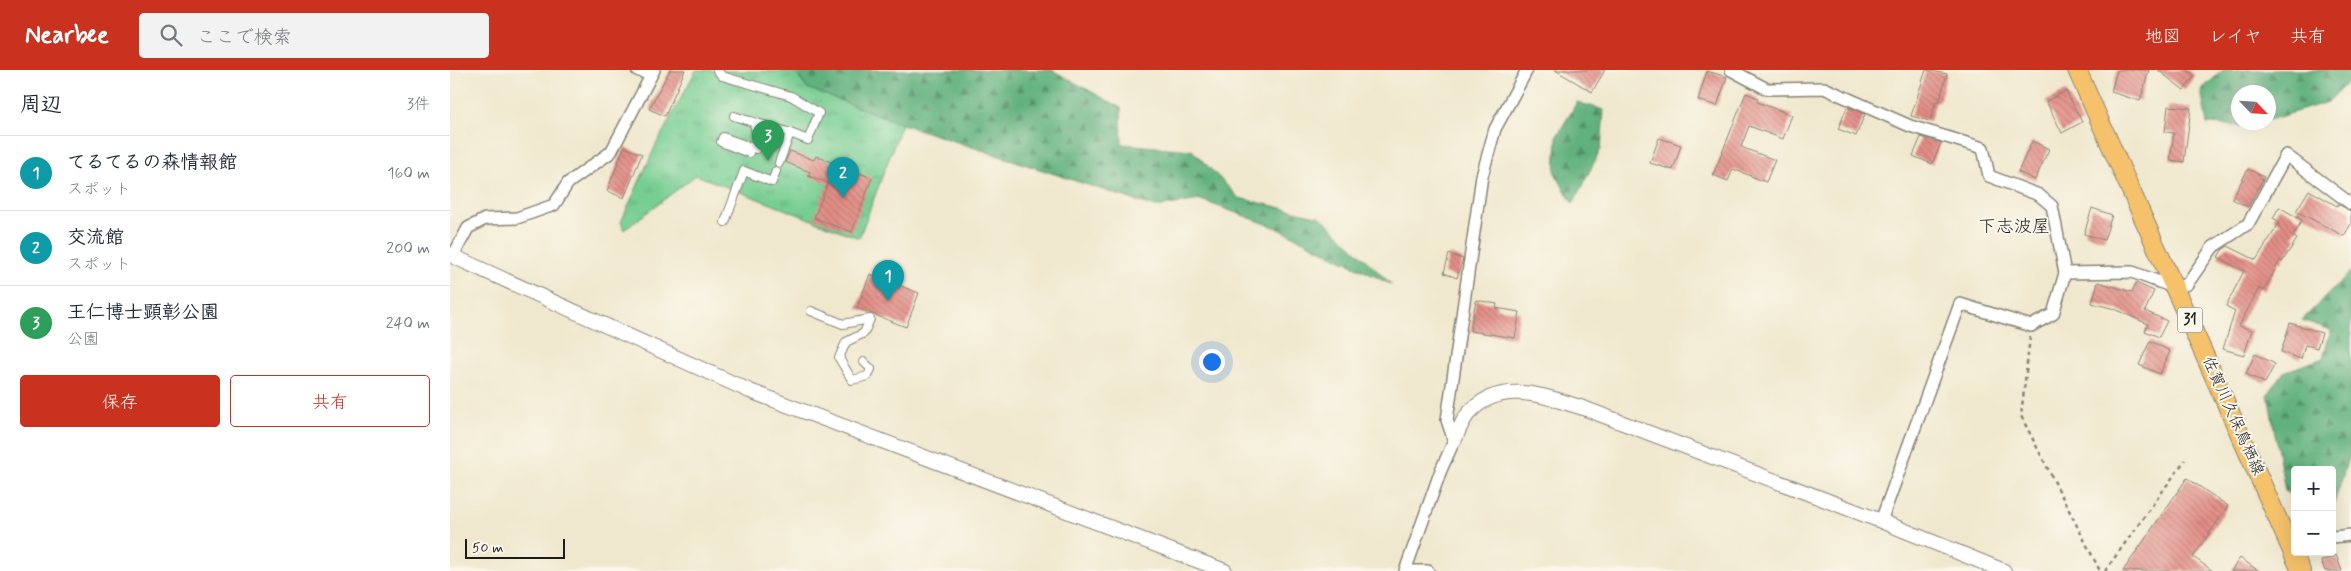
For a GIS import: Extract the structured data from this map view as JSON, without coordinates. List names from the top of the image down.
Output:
{
  "streets": {
    "main road": ["31", "佐賀川久保鳥栖線"]
  },
  "districts": ["下志波屋"],
  "scale_bar": "50 m",
  "north": "bottom right",
  "page": {
    "header": "Nearbee",
    "search": "ここで検索",
    "nav": ["地図", "レイヤ", "共有"],
    "heading": ["周辺", "3件"],
    "pins": ["3", "2", "1"],
    "list": [
      {
        "mark": "1",
        "name": "てるてるの森情報館",
        "note": "スポット",
        "value": "160 m"
      },
      {
        "mark": "2",
        "name": "交流館",
        "note": "スポット",
        "value": "200 m"
      },
      {
        "mark": "3",
        "name": "王仁博士顕彰公園",
        "note": "公園",
        "value": "240 m"
      }
    ],
    "buttons": ["保存", "共有"],
    "map_buttons": ["+", "−"],
    "scale": "50 m"
  }
}
